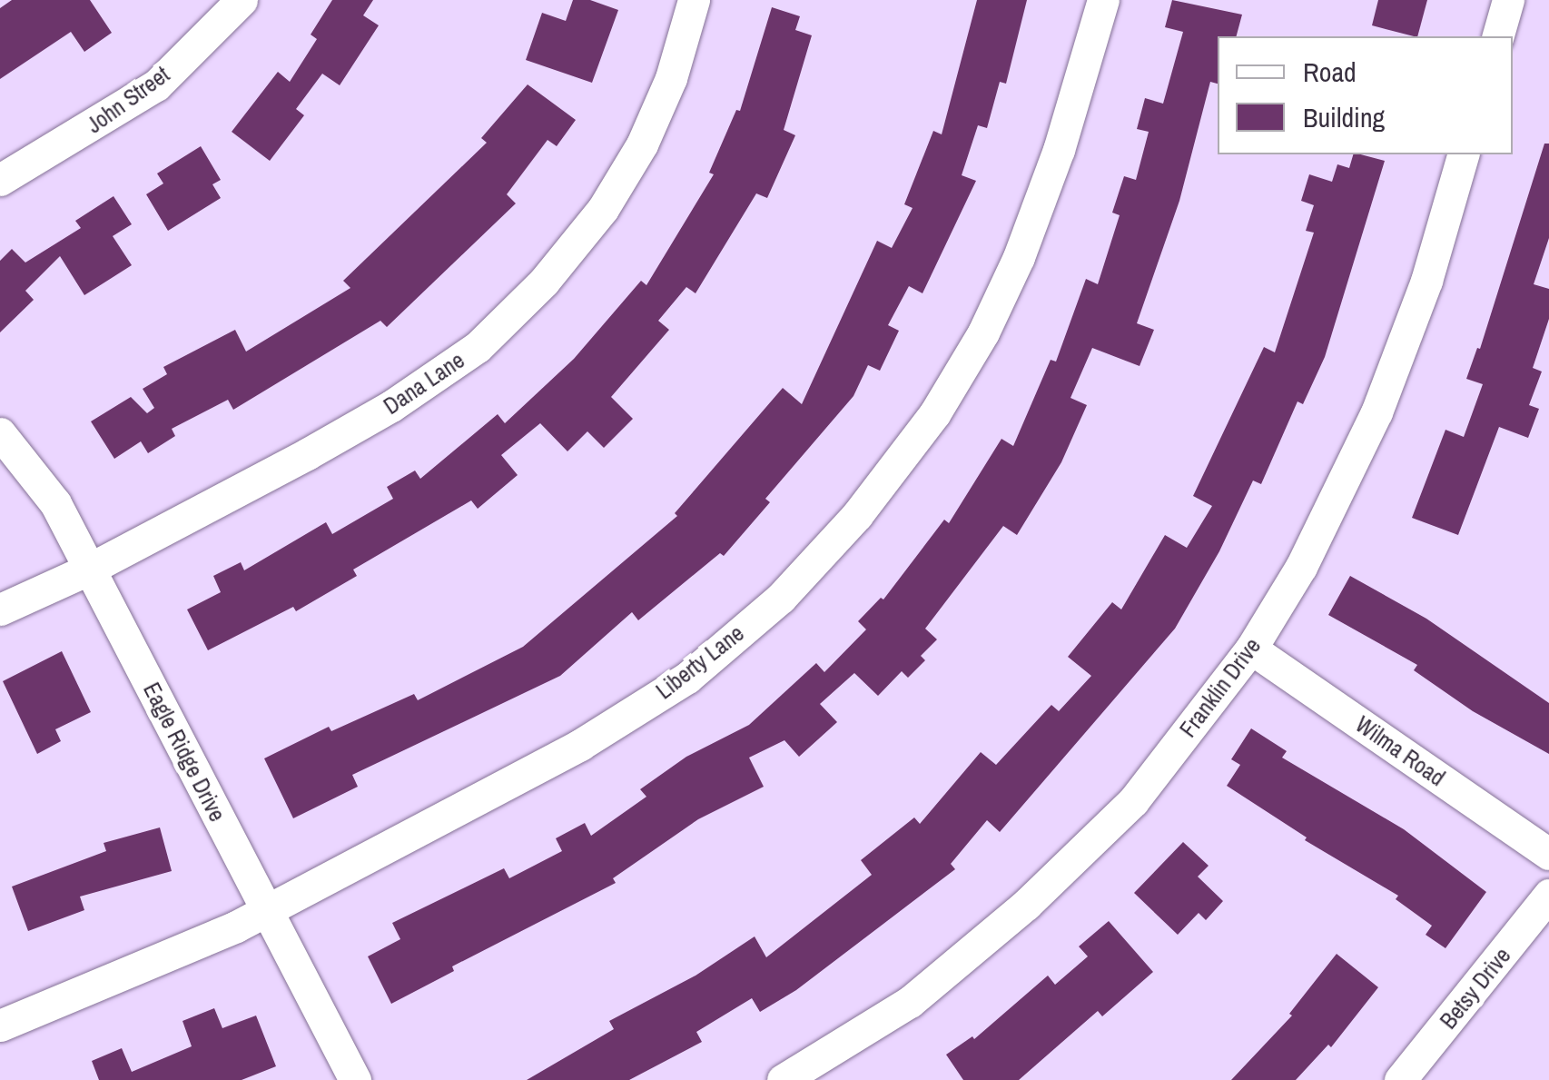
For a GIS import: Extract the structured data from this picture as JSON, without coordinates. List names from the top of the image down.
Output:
{
  "streets": {
    "street": [
      "John Street",
      "Dana Lane",
      "Liberty Lane",
      "Franklin Drive",
      "Wilma Road",
      "Eagle Ridge Drive",
      "Betsy Drive"
    ]
  },
  "crossings": [
    ["Dana Lane", "Eagle Ridge Drive"],
    ["Liberty Lane", "Eagle Ridge Drive"],
    ["Franklin Drive", "Wilma Road"]
  ],
  "legend": ["Road", "Building"]
}
